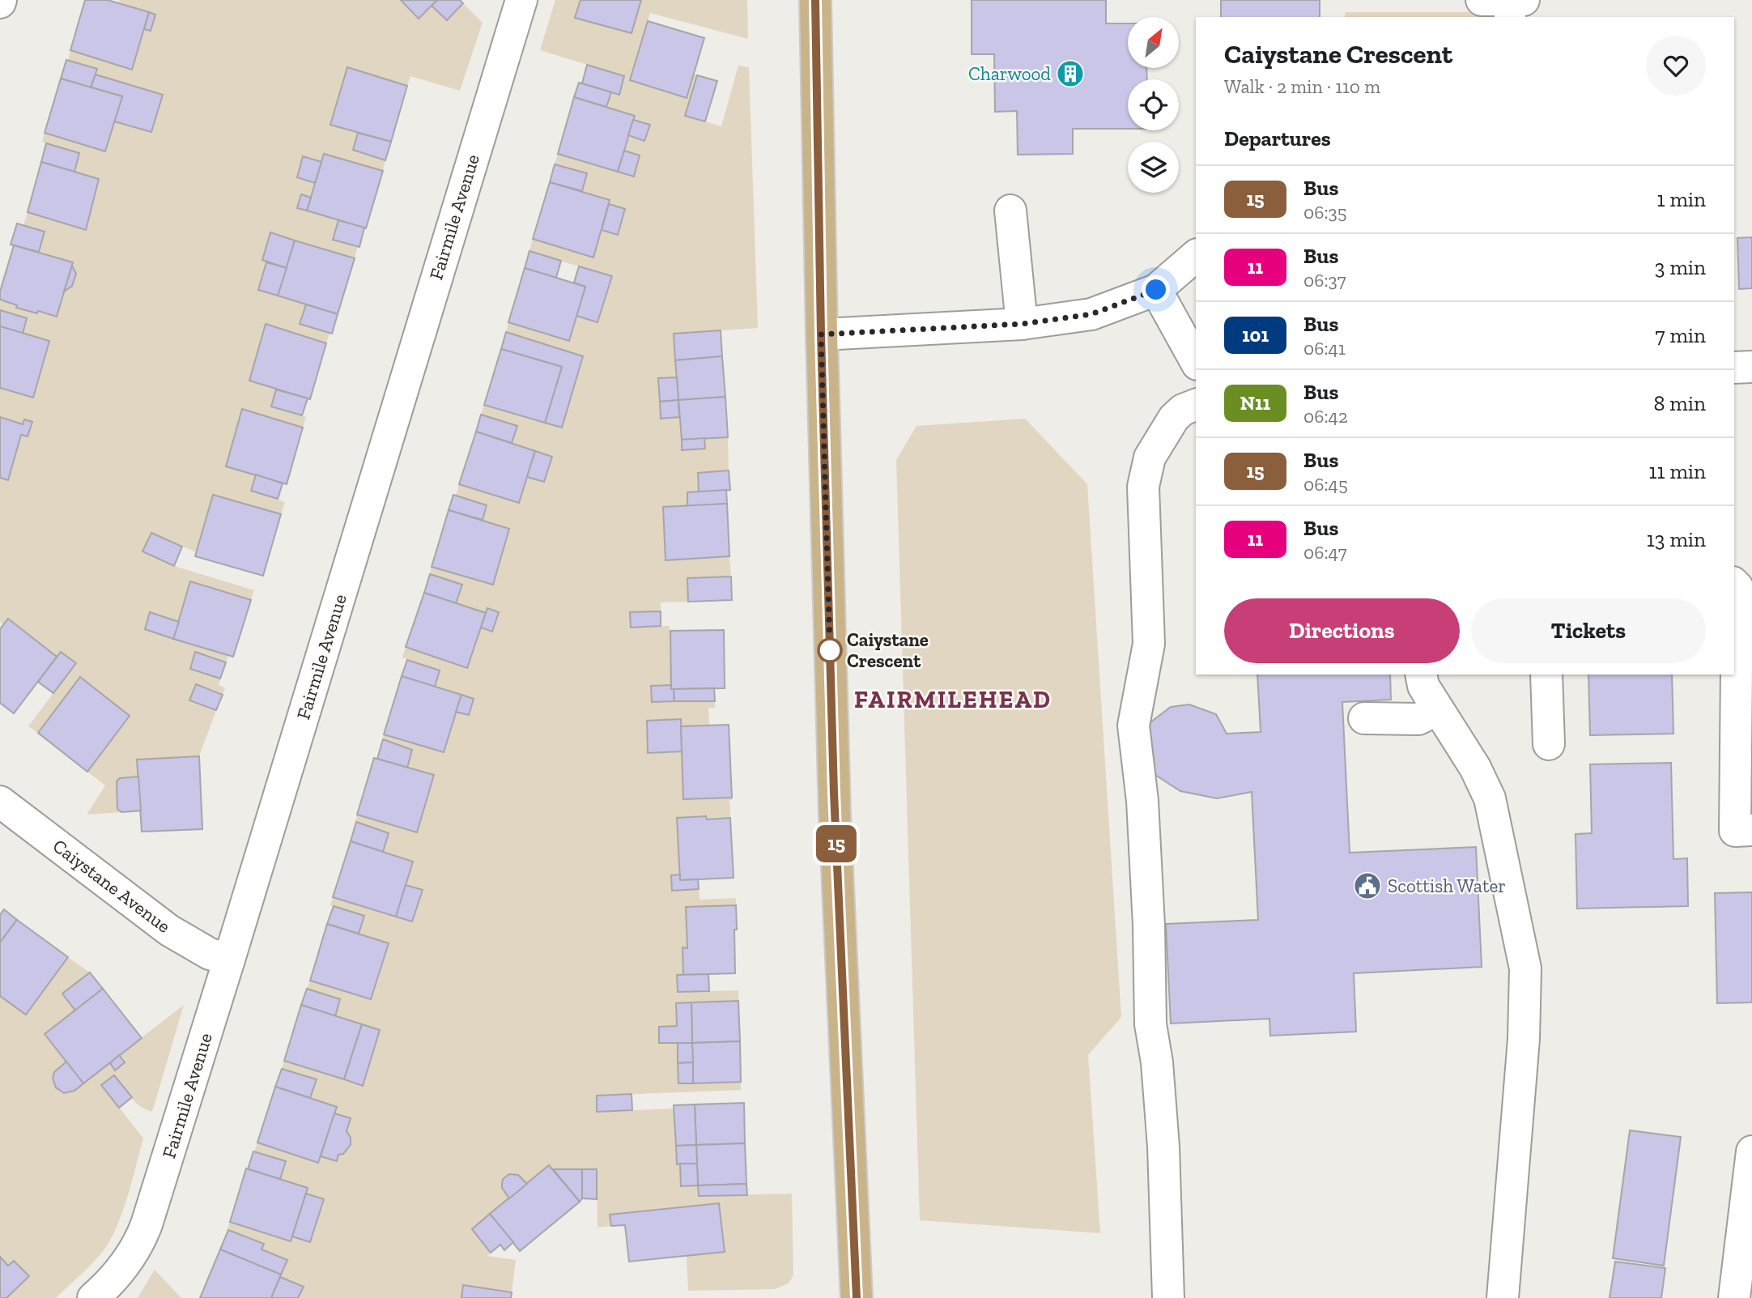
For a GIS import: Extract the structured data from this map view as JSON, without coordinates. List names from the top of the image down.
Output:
{
  "streets": {
    "street": ["Fairmile Avenue", "Caiystane Avenue"]
  },
  "crossings": [
    ["Fairmile Avenue", "Caiystane Avenue"]
  ],
  "districts": ["FAIRMILEHEAD"],
  "places": {
    "building": ["Charwood"],
    "other": ["Caiystane Crescent"],
    "public building": ["Scottish Water"]
  },
  "lines": ["bus line 15"],
  "north": "top right",
  "page": {
    "on_map": "15",
    "heading": [
      ["Caiystane Crescent", "Walk · 2 min · 110 m"],
      "Departures"
    ],
    "list": [
      {
        "mark": "15",
        "name": "Bus",
        "note": "06:35",
        "value": "1 min"
      },
      {
        "mark": "11",
        "name": "Bus",
        "note": "06:37",
        "value": "3 min"
      },
      {
        "mark": "101",
        "name": "Bus",
        "note": "06:41",
        "value": "7 min"
      },
      {
        "mark": "N11",
        "name": "Bus",
        "note": "06:42",
        "value": "8 min"
      },
      {
        "mark": "15",
        "name": "Bus",
        "note": "06:45",
        "value": "11 min"
      },
      {
        "mark": "11",
        "name": "Bus",
        "note": "06:47",
        "value": "13 min"
      }
    ],
    "buttons": ["Directions", "Tickets"]
  }
}
